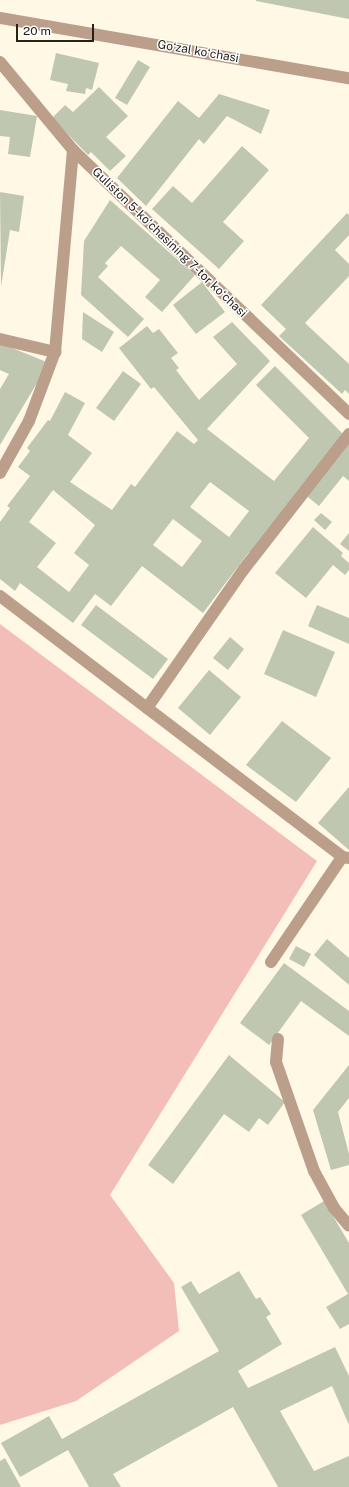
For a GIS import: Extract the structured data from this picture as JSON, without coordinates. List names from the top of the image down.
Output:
{
  "streets": {
    "street": ["Goʻzal koʻchasi", "Guliston 5-koʻchasining 7-tor koʻchasi"]
  },
  "scale_bar": "20 m"
}
